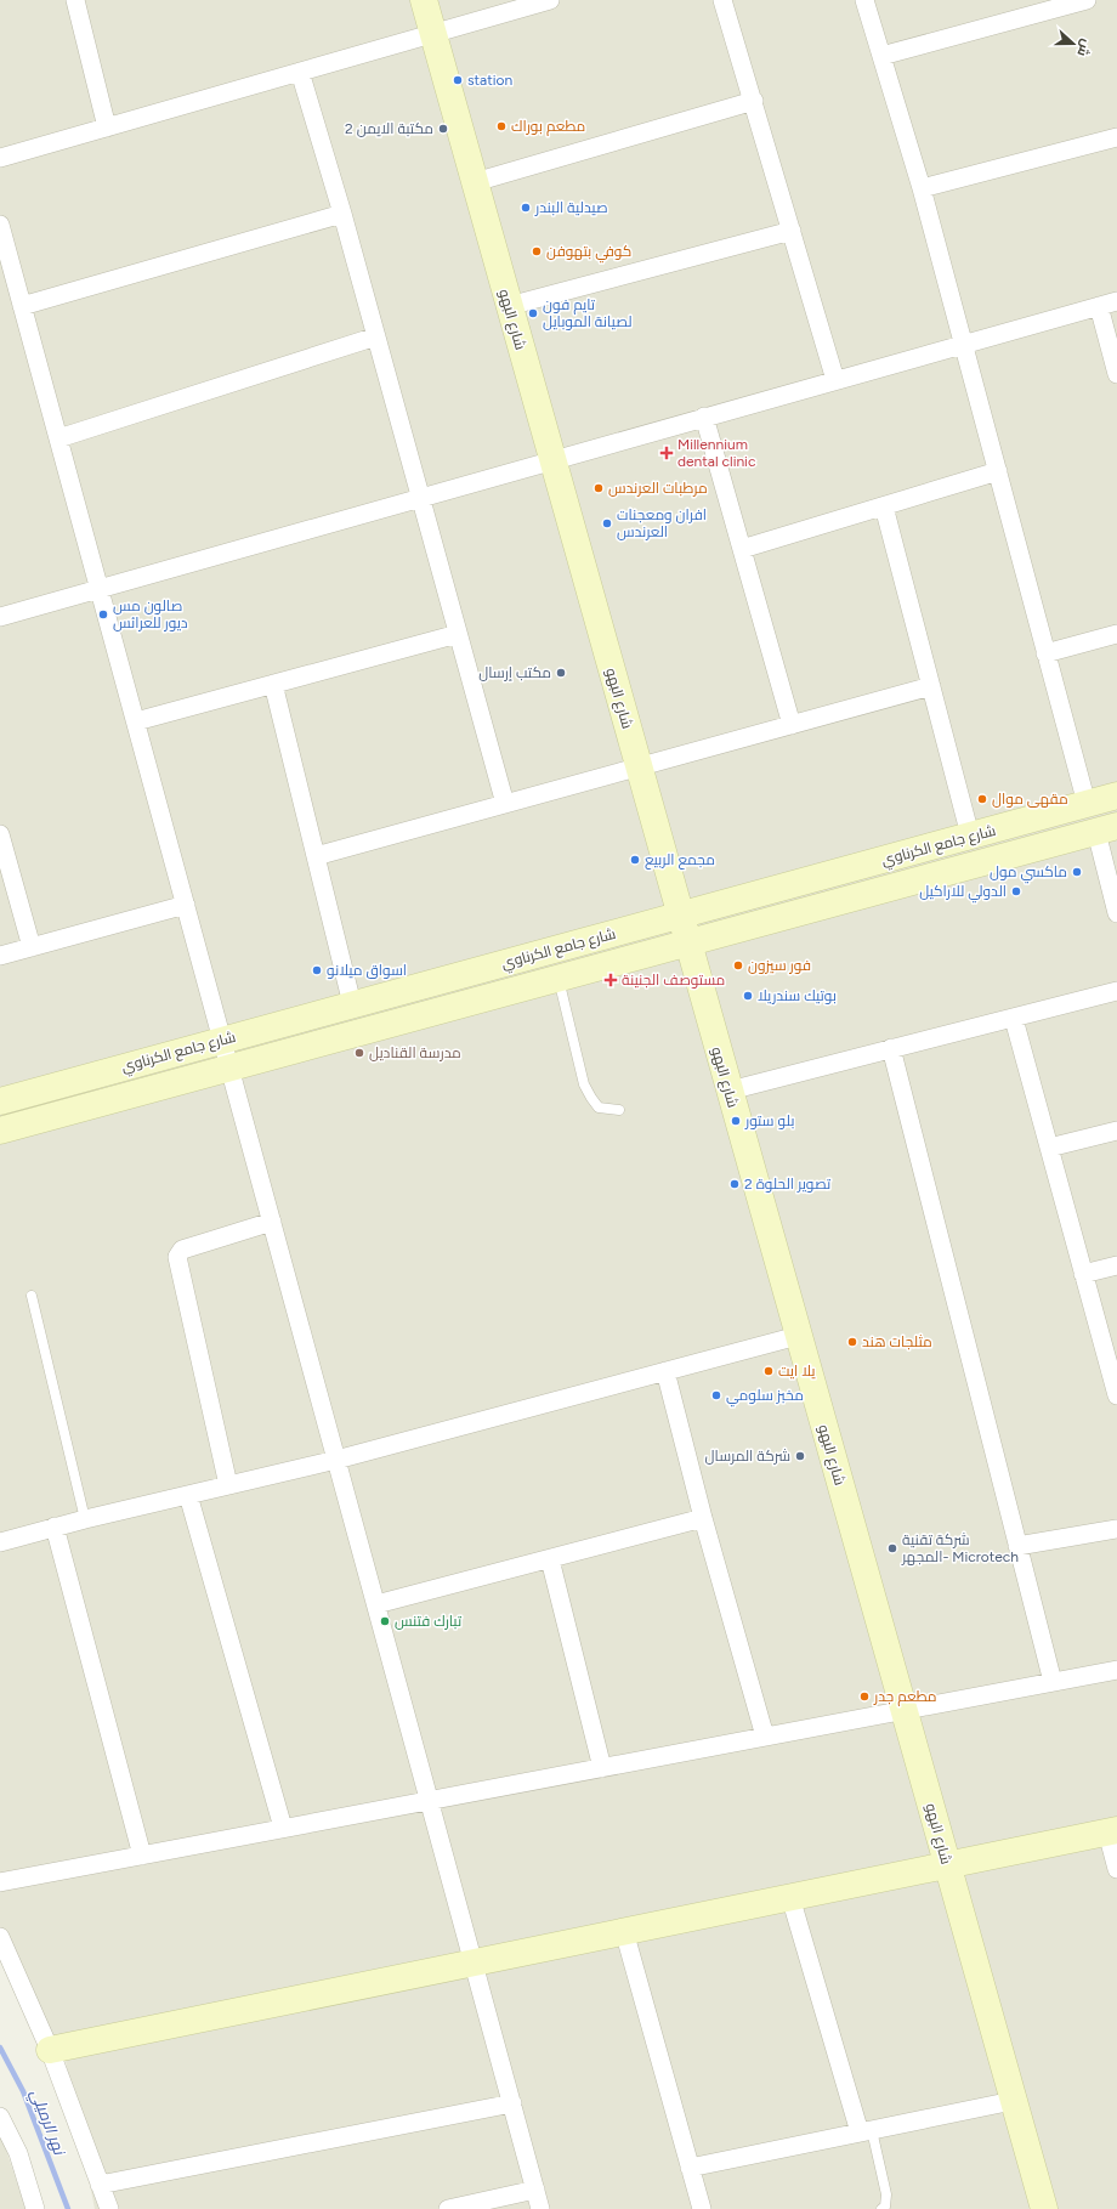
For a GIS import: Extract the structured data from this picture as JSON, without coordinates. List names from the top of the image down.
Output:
{
  "streets": {
    "street": ["شارع البهو", "شارع جامع الكرناوي"]
  },
  "crossings": [
    ["شارع البهو", "شارع جامع الكرناوي"]
  ],
  "water": ["نهر الرميلي"],
  "places": {
    "other": [
      "station",
      "مطعم بوراك",
      "مكتبة الايمن 2",
      "صيدلية البندر",
      "كوفي بتهوفن",
      "تايم فون لصيانة الموبايل",
      "مرطبات العرندس",
      "افران ومعجنات العرندس",
      "صالون مس ديور للعرائس",
      "مكتب إرسال",
      "مقهى موال",
      "مجمع الربيع",
      "ماكسي مول",
      "الدولي للاراكيل",
      "فور سيزون",
      "اسواق ميلانو",
      "بوتيك سندريلا",
      "مدرسة القناديل",
      "بلو ستور",
      "تصوير الحلوة 2",
      "مثلجات هند",
      "يلا ايت",
      "مخبز سلومي",
      "شركة المرسال",
      "شركة تقنية المجهر- Microtech",
      "تبارك فتنس",
      "مطعم جدر"
    ],
    "health": ["Millennium dental clinic", "مستوصف الجنينة"]
  },
  "north": "right"
}
